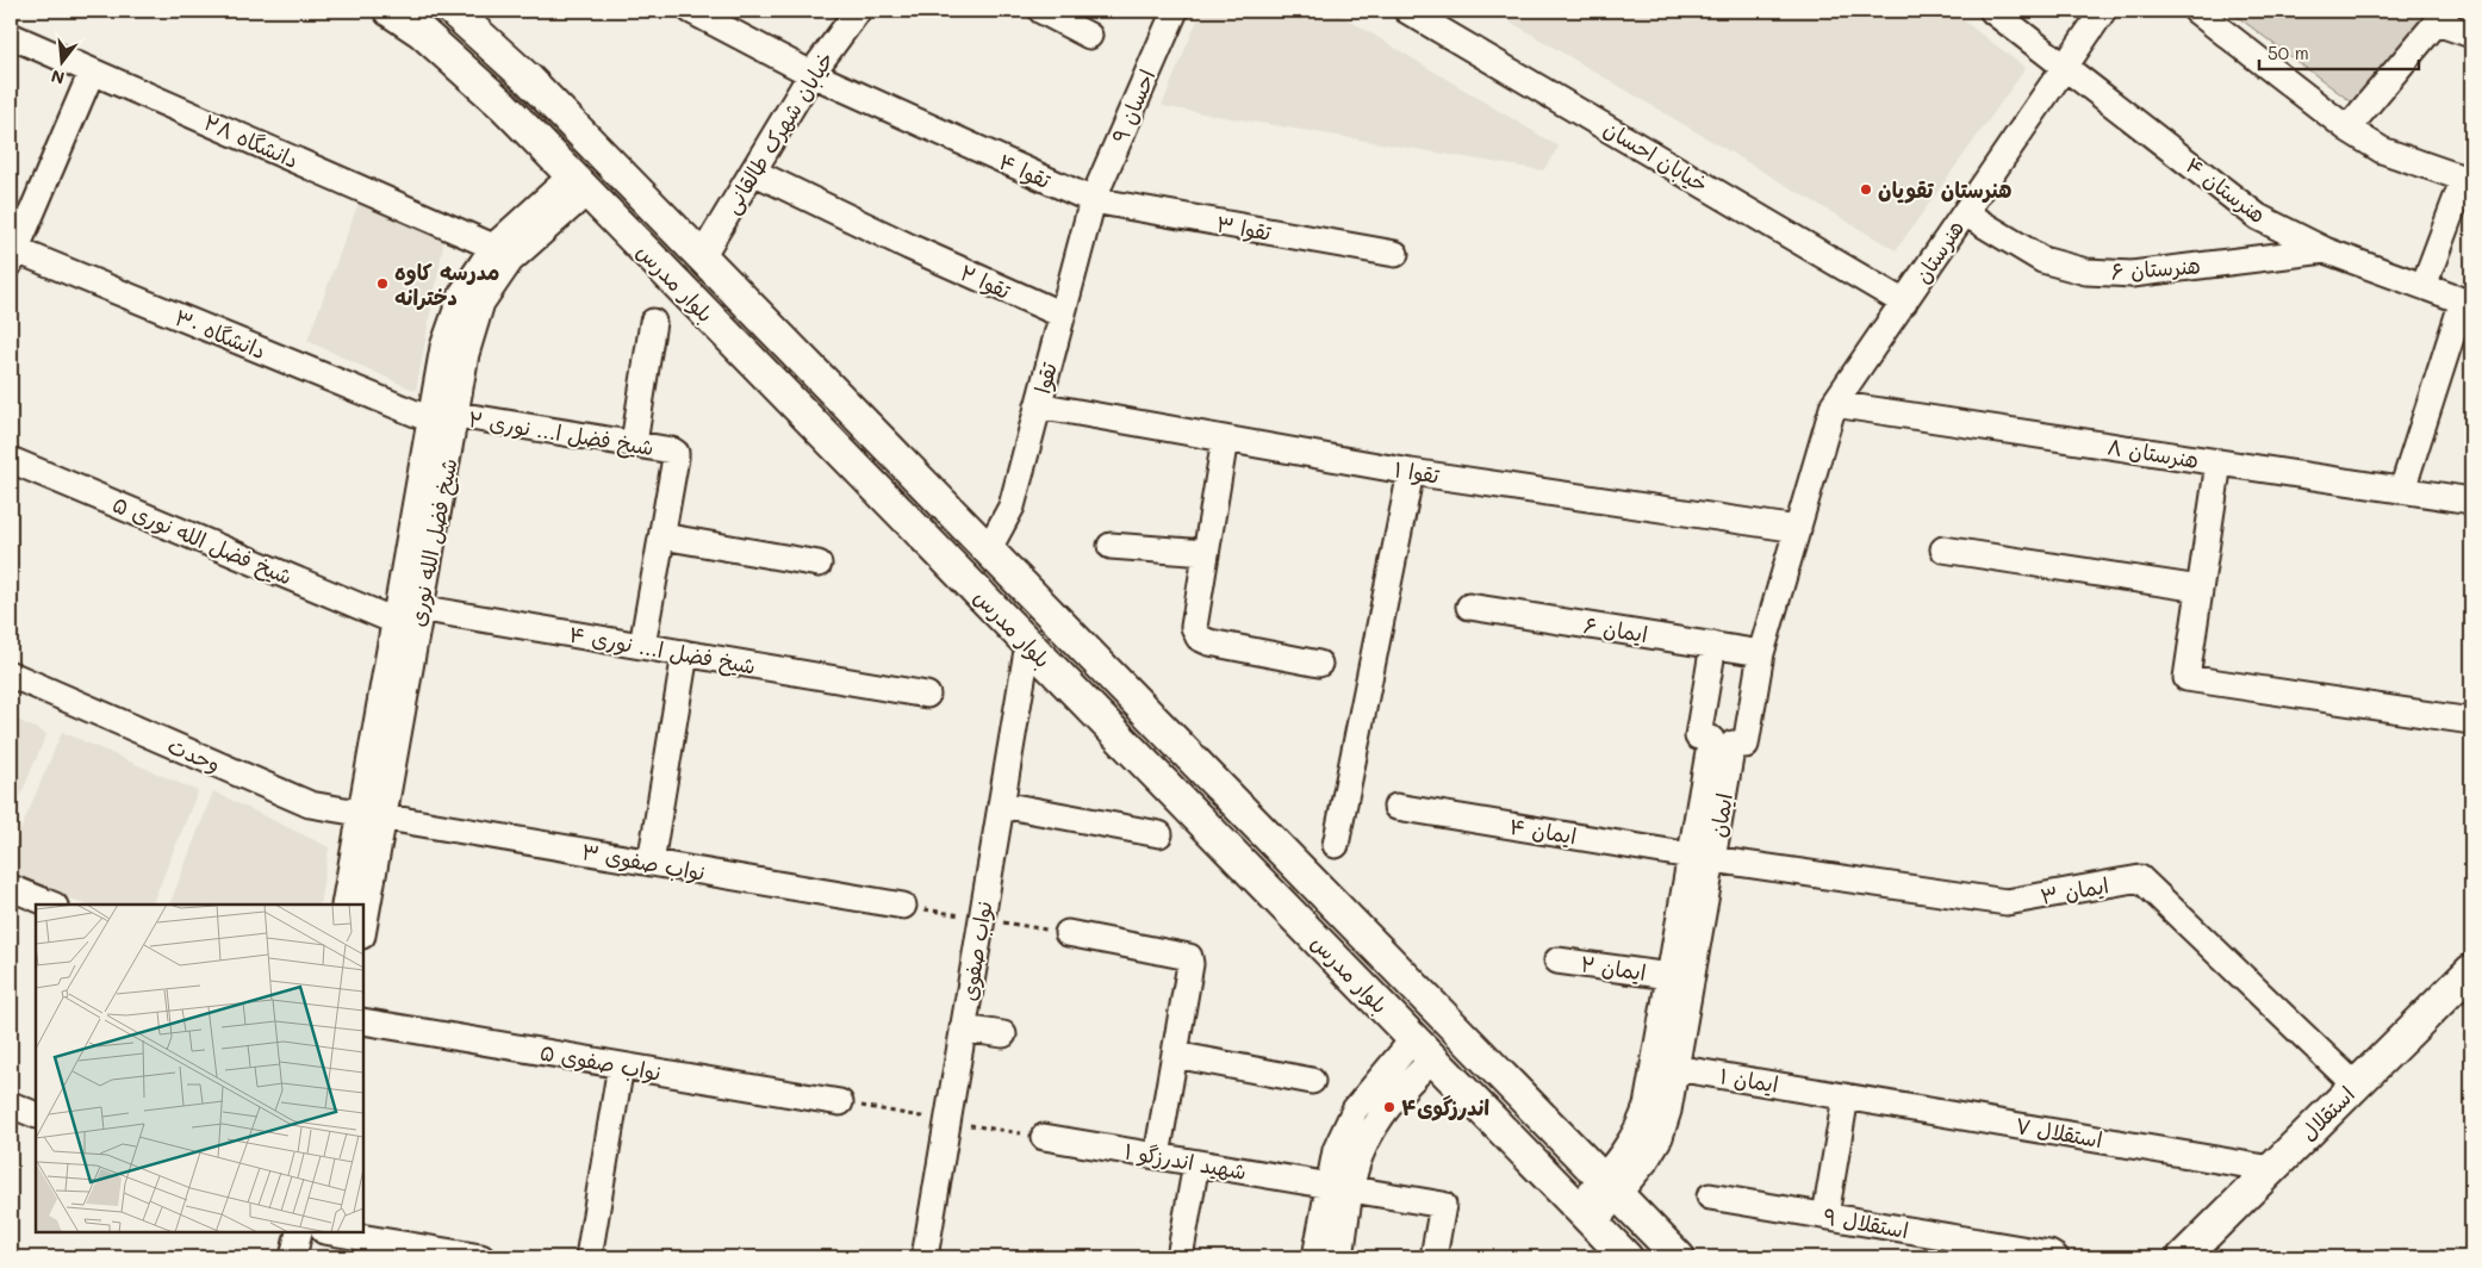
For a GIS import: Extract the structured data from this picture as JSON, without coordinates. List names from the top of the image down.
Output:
{
  "streets": {
    "main road": ["بلوار مدرس", "استقلال"],
    "street": [
      "احسان ۹",
      "خیابان شهرک طالقانی",
      "دانشگاه ۲۸",
      "خیابان احسان",
      "تقوا ۴",
      "هنرستان ۴",
      "تقوا ۳",
      "هنرستان",
      "هنرستان ۶",
      "تقوا ۲",
      "دانشگاه ۳۰",
      "تقوا",
      "شیخ فضل ا... نوری ۲",
      "هنرستان ۸",
      "تقوا ۱",
      "شیخ فضل‌ الله نوری ۵",
      "شیخ فضل الله نوری",
      "ایمان ۶",
      "شیخ فضل ا... نوری ۴",
      "وحدت",
      "ایمان",
      "ایمان ۴",
      "نواب صفوی ۳",
      "ایمان ۳",
      "نواب صفوی",
      "ایمان ۲",
      "نواب صفوی ۵",
      "ایمان ۱",
      "استقلال ۷",
      "شهید اندرزگو ۱",
      "استقلال ۹"
    ]
  },
  "crossings": [
    ["احسان ۹", "تقوا ۴"],
    ["احسان ۹", "تقوا ۳"],
    ["احسان ۹", "تقوا"],
    ["خیابان شهرک طالقانی", "تقوا ۴"],
    ["خیابان شهرک طالقانی", "تقوا ۲"],
    ["خیابان شهرک طالقانی", "بلوار مدرس"],
    ["دانشگاه ۲۸", "شیخ فضل الله نوری"],
    ["خیابان احسان", "هنرستان"],
    ["تقوا ۴", "تقوا ۳"],
    ["تقوا ۴", "تقوا"],
    ["هنرستان ۴", "هنرستان"],
    ["هنرستان ۴", "هنرستان ۶"],
    ["تقوا ۳", "تقوا"],
    ["هنرستان", "هنرستان ۶"],
    ["هنرستان", "هنرستان ۸"],
    ["تقوا ۲", "تقوا"],
    ["بلوار مدرس", "تقوا"],
    ["بلوار مدرس", "شیخ فضل الله نوری"],
    ["بلوار مدرس", "ایمان"],
    ["بلوار مدرس", "نواب صفوی"],
    ["دانشگاه ۳۰", "شیخ فضل ا... نوری ۲"],
    ["دانشگاه ۳۰", "شیخ فضل الله نوری"],
    ["تقوا", "تقوا ۱"],
    ["شیخ فضل ا... نوری ۲", "شیخ فضل الله نوری"],
    ["شیخ فضل ا... نوری ۲", "شیخ فضل ا... نوری ۴"],
    ["شیخ فضل‌ الله نوری ۵", "شیخ فضل الله نوری"],
    ["شیخ فضل‌ الله نوری ۵", "شیخ فضل ا... نوری ۴"],
    ["شیخ فضل الله نوری", "شیخ فضل ا... نوری ۴"],
    ["شیخ فضل الله نوری", "وحدت"],
    ["شیخ فضل الله نوری", "نواب صفوی ۳"],
    ["وحدت", "نواب صفوی ۳"],
    ["ایمان", "ایمان ۴"],
    ["ایمان", "ایمان ۳"],
    ["ایمان", "ایمان ۲"],
    ["ایمان", "ایمان ۱"],
    ["ایمان ۴", "ایمان ۳"],
    ["ایمان ۳", "استقلال"],
    ["ایمان ۱", "استقلال ۷"],
    ["استقلال", "استقلال ۷"]
  ],
  "places": ["هنرستان تقویان", "مدرسه کاوه دخترانه", "اندرزگوی۴"],
  "scale_bar": "50 m",
  "north": "bottom"
}
